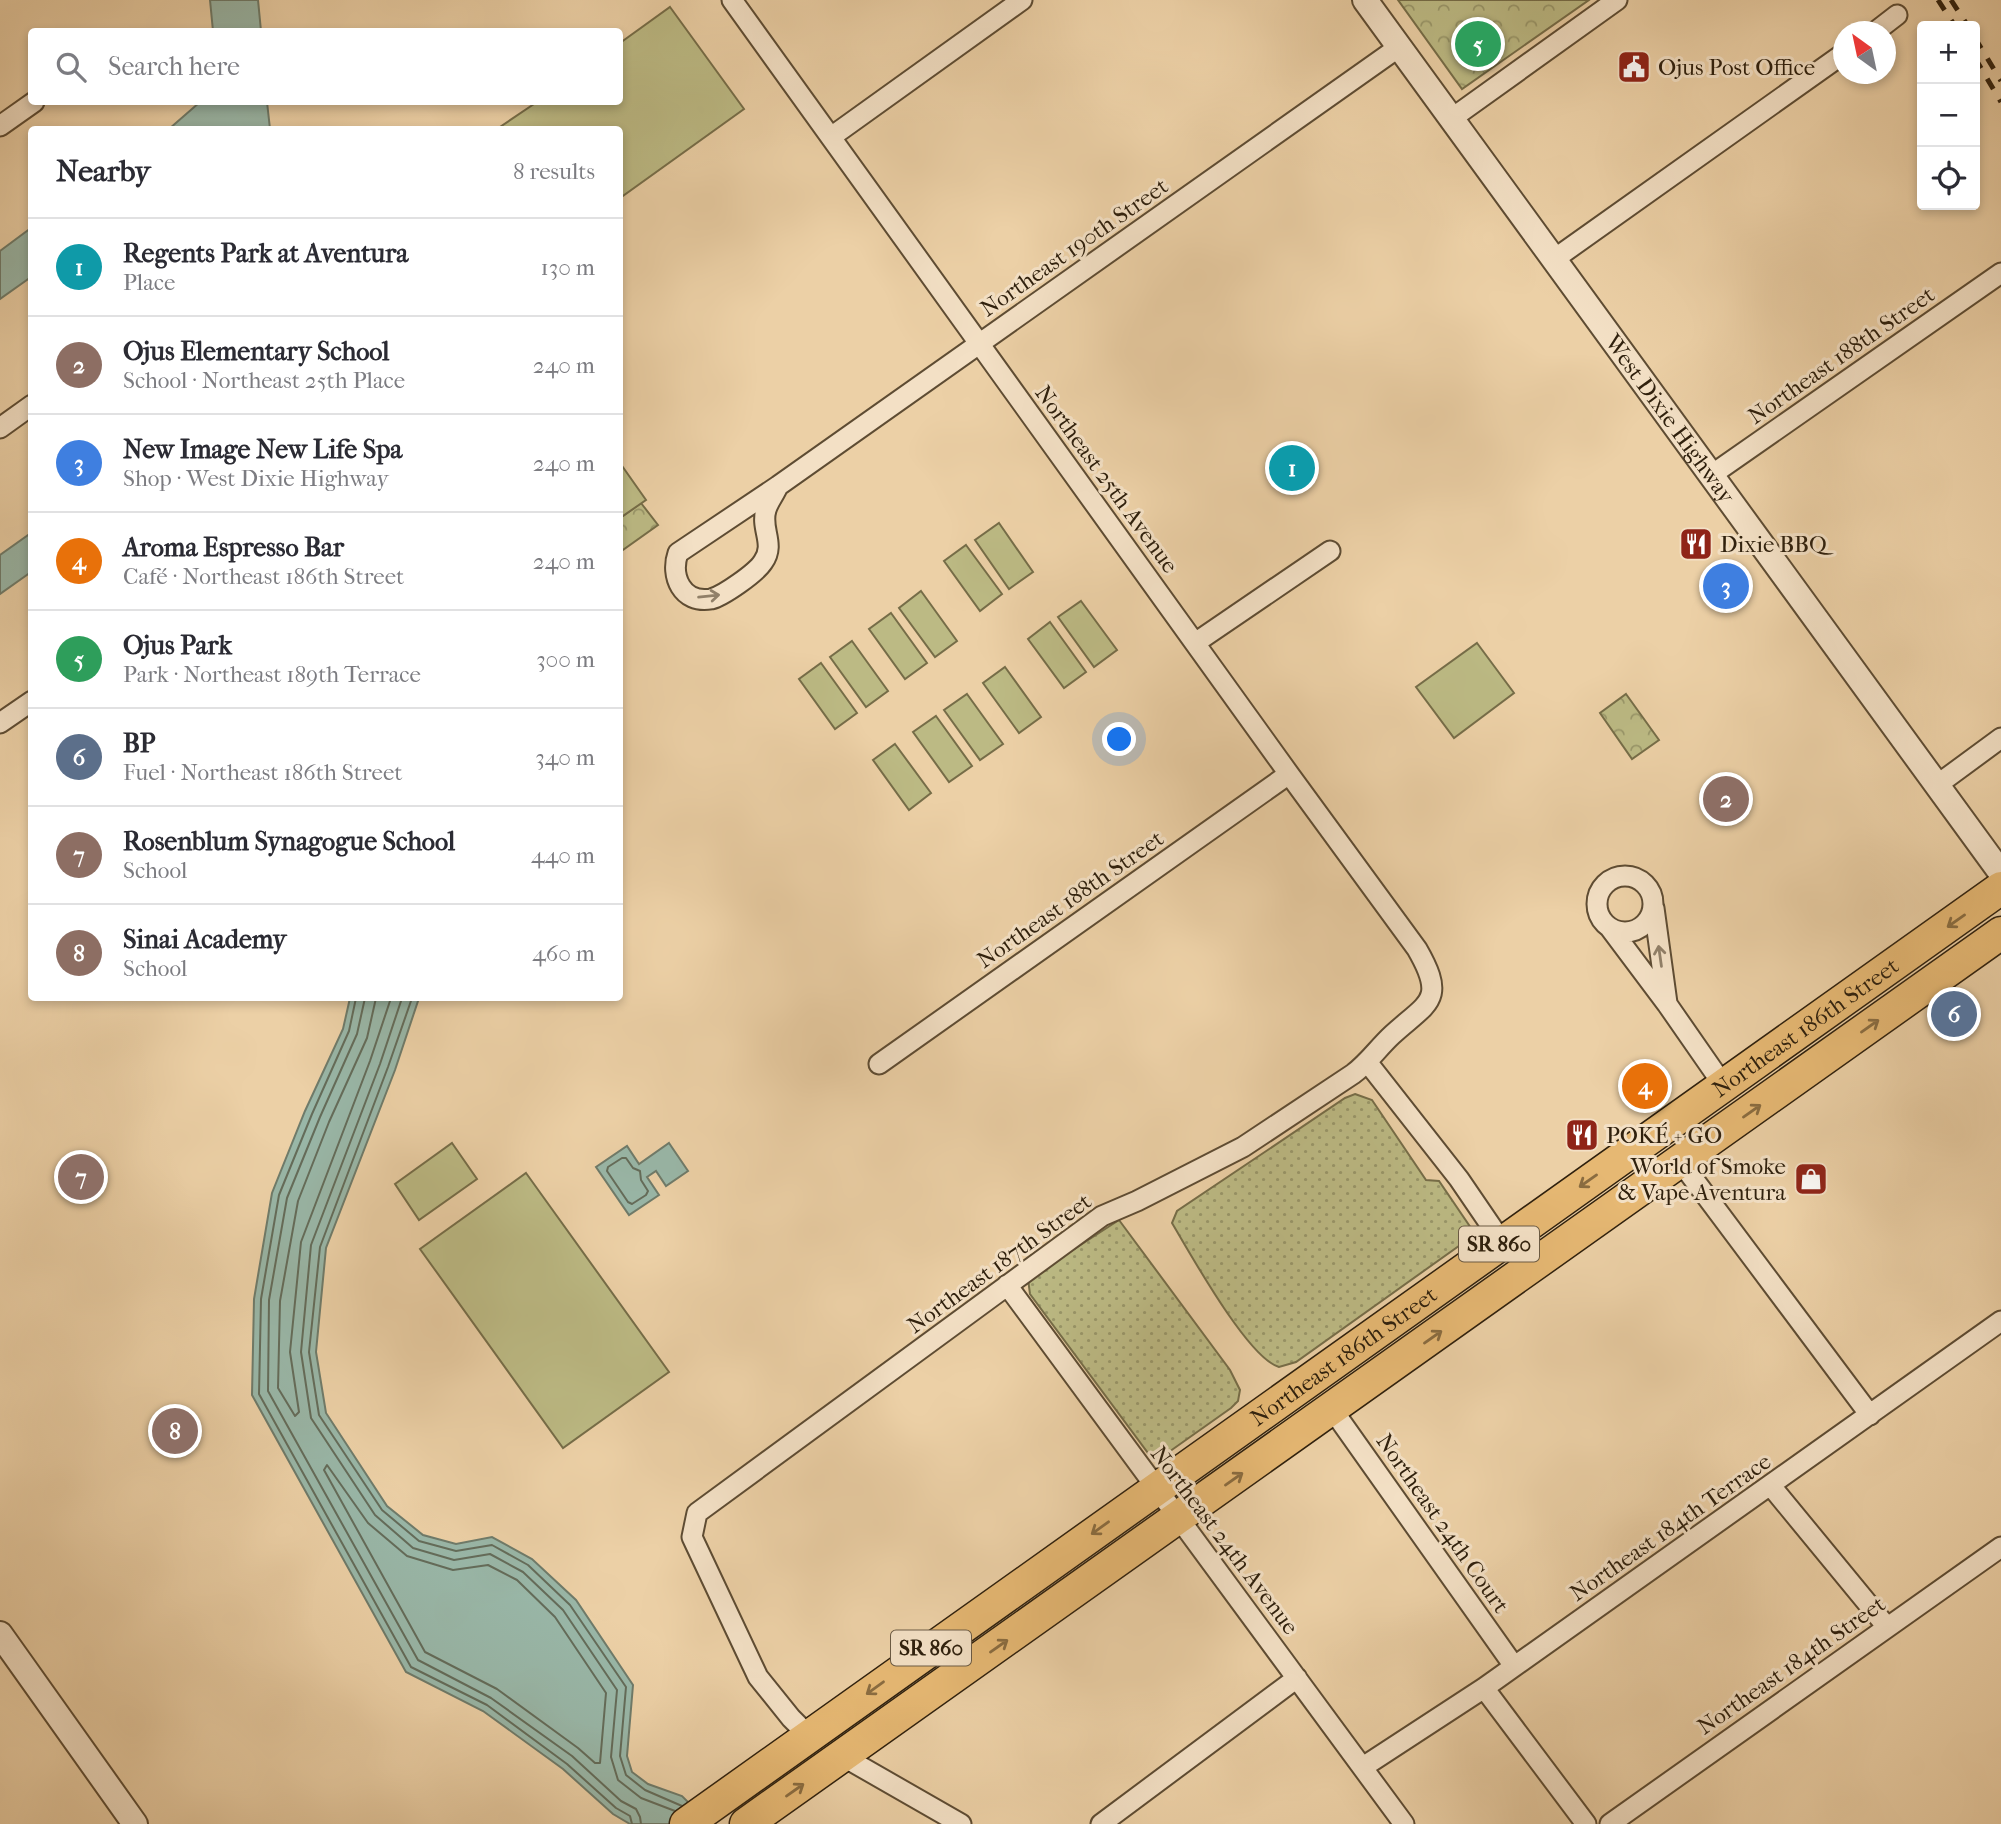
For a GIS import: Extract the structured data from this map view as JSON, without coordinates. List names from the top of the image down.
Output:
{
  "streets": {
    "main road": ["Northeast 186th Street", "SR 860"],
    "street": [
      "Northeast 190th Street",
      "Northeast 188th Street",
      "West Dixie Highway",
      "Northeast 25th Avenue",
      "Northeast 187th Street",
      "Northeast 24th Court",
      "Northeast 184th Terrace",
      "Northeast 24th Avenue",
      "Northeast 184th Street"
    ]
  },
  "crossings": [
    ["Northeast 190th Street", "West Dixie Highway"],
    ["Northeast 190th Street", "Northeast 25th Avenue"],
    ["Northeast 188th Street", "West Dixie Highway"],
    ["Northeast 188th Street", "Northeast 25th Avenue"],
    ["Northeast 25th Avenue", "Northeast 187th Street"],
    ["Northeast 186th Street", "Northeast 187th Street"],
    ["Northeast 186th Street", "Northeast 24th Court"],
    ["Northeast 186th Street", "Northeast 24th Avenue"],
    ["Northeast 187th Street", "Northeast 24th Avenue"],
    ["Northeast 24th Court", "Northeast 184th Terrace"],
    ["Northeast 184th Terrace", "Northeast 24th Avenue"]
  ],
  "places": {
    "public building": ["Ojus Post Office"],
    "restaurant": ["Dixie BBQ", "POKÉ + GO"],
    "shop": ["World of Smoke & Vape Aventura"]
  },
  "north": "top left",
  "page": {
    "pins": [
      "5",
      "1",
      "3",
      "2",
      "6",
      "4",
      "7",
      "8"
    ],
    "map_buttons": ["+", "−"],
    "search": "Search here",
    "heading": ["Nearby", "8 results"],
    "list": [
      {
        "mark": "1",
        "name": "Regents Park at Aventura",
        "note": "Place",
        "value": "130 m"
      },
      {
        "mark": "2",
        "name": "Ojus Elementary School",
        "note": "School · Northeast 25th Place",
        "value": "240 m"
      },
      {
        "mark": "3",
        "name": "New Image New Life Spa",
        "note": "Shop · West Dixie Highway",
        "value": "240 m"
      },
      {
        "mark": "4",
        "name": "Aroma Espresso Bar",
        "note": "Café · Northeast 186th Street",
        "value": "240 m"
      },
      {
        "mark": "5",
        "name": "Ojus Park",
        "note": "Park · Northeast 189th Terrace",
        "value": "300 m"
      },
      {
        "mark": "6",
        "name": "BP",
        "note": "Fuel · Northeast 186th Street",
        "value": "340 m"
      },
      {
        "mark": "7",
        "name": "Rosenblum Synagogue School",
        "note": "School",
        "value": "440 m"
      },
      {
        "mark": "8",
        "name": "Sinai Academy",
        "note": "School",
        "value": "460 m"
      }
    ]
  }
}
